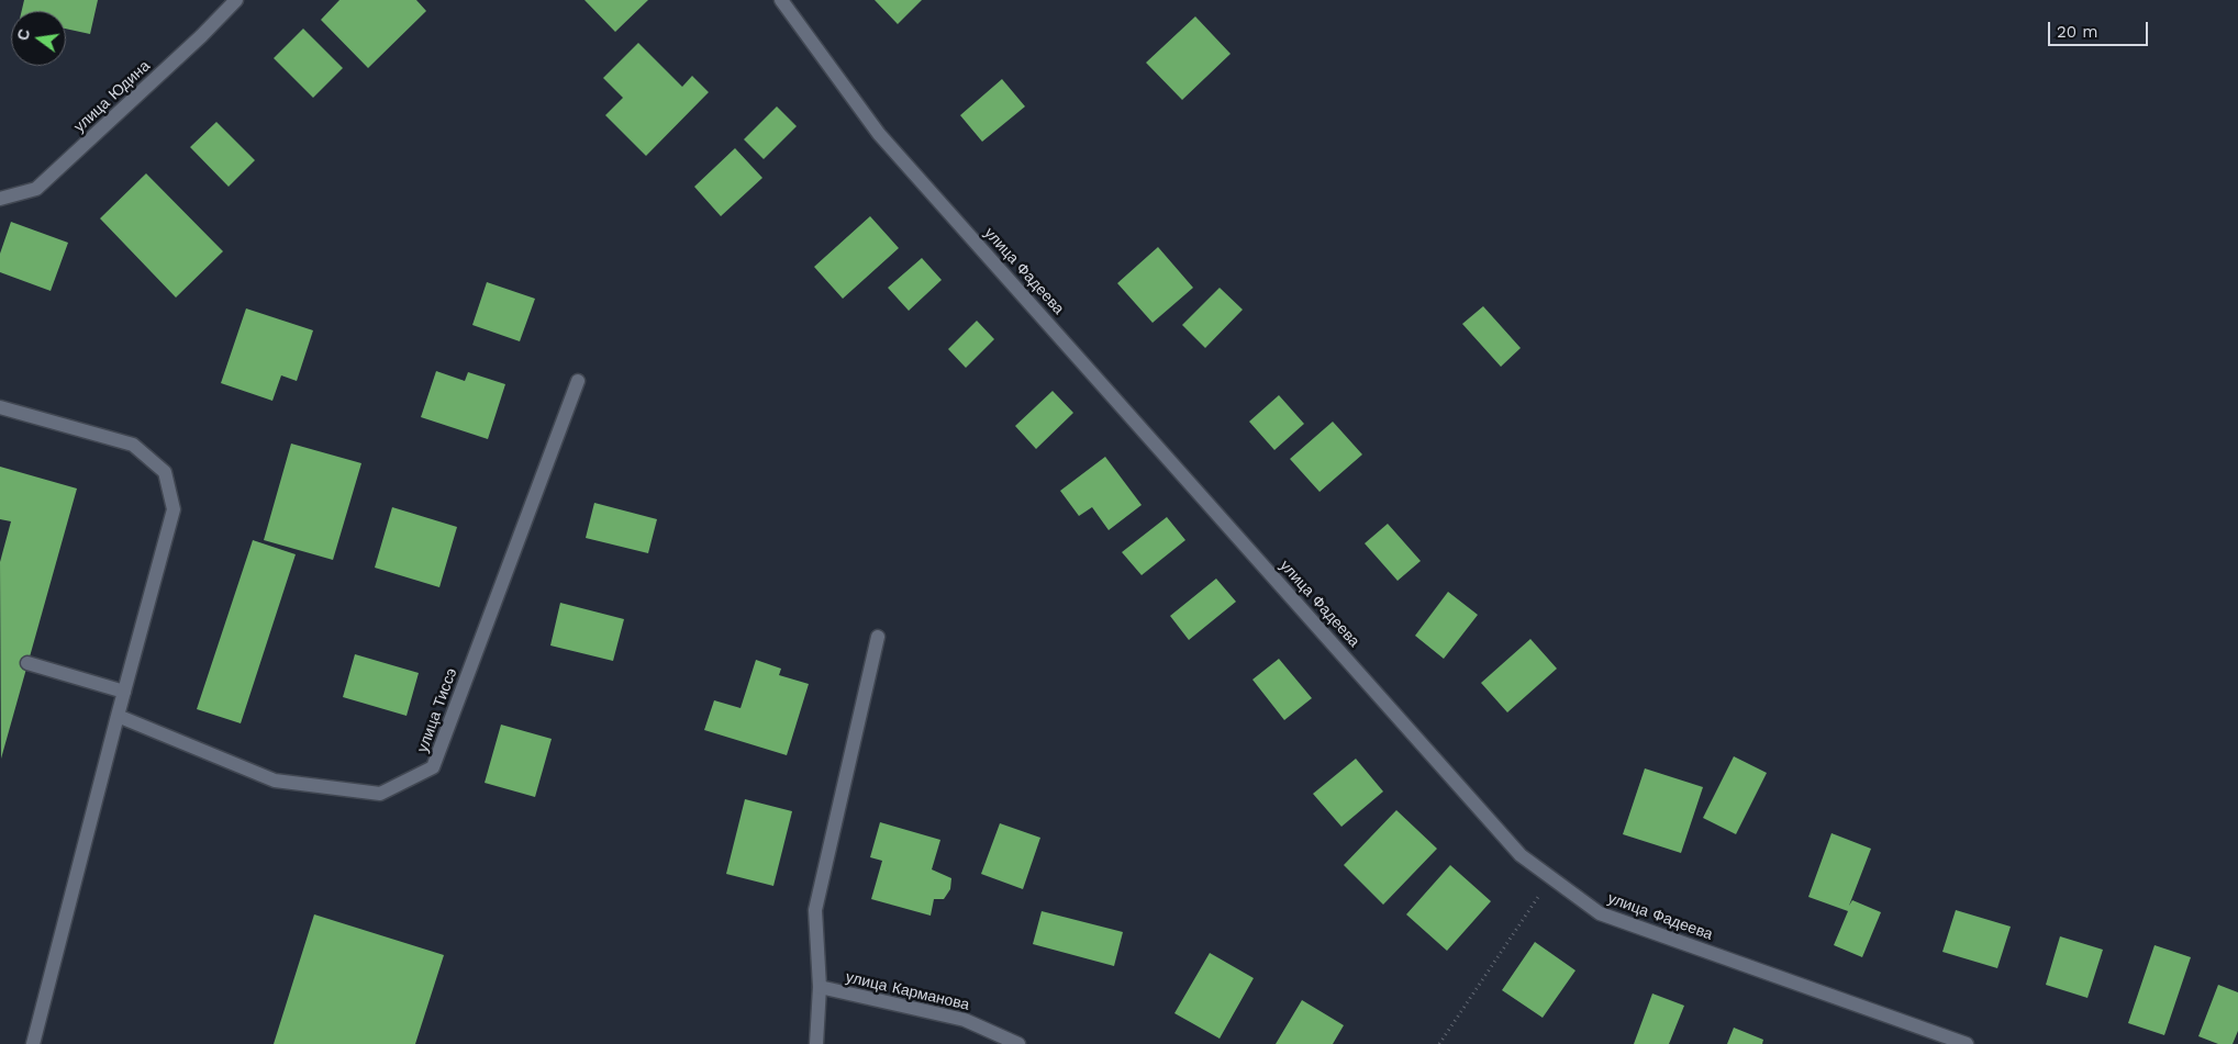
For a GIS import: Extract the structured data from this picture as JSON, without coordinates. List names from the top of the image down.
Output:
{
  "streets": {
    "street": [
      "улица Юдина",
      "улица Фадеева",
      "улица Тиссэ",
      "улица Карманова"
    ]
  },
  "scale_bar": "20 m",
  "north": "left"
}
